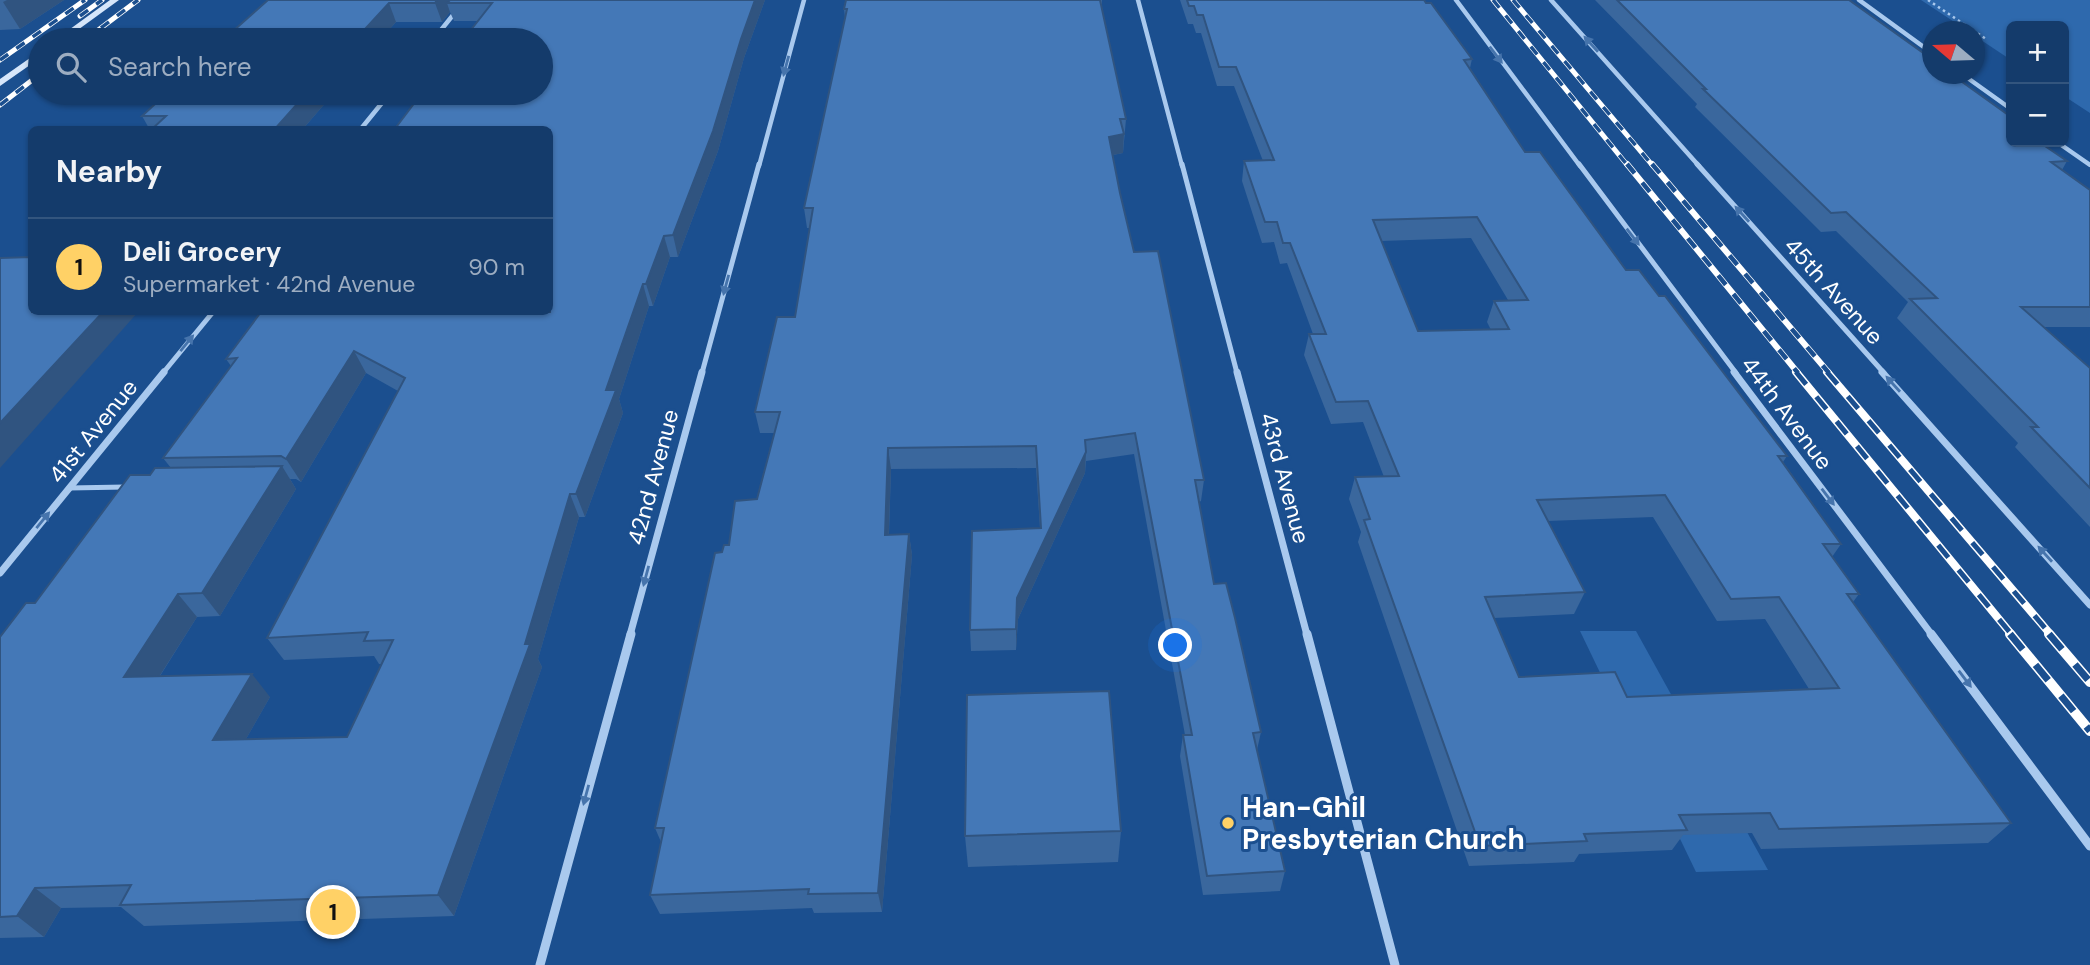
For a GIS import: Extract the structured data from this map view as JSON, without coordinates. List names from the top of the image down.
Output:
{
  "streets": {
    "street": [
      "45th Avenue",
      "44th Avenue",
      "41st Avenue",
      "42nd Avenue",
      "43rd Avenue"
    ]
  },
  "one_way": [
    "45th Avenue",
    "44th Avenue",
    "41st Avenue",
    "42nd Avenue"
  ],
  "places": ["Han-Ghil Presbyterian Church"],
  "north": "left",
  "page": {
    "map_buttons": ["+", "−"],
    "search": "Search here",
    "heading": "Nearby",
    "list": [
      {
        "mark": "1",
        "name": "Deli Grocery",
        "note": "Supermarket · 42nd Avenue",
        "value": "90 m"
      }
    ],
    "pins": "1"
  }
}
